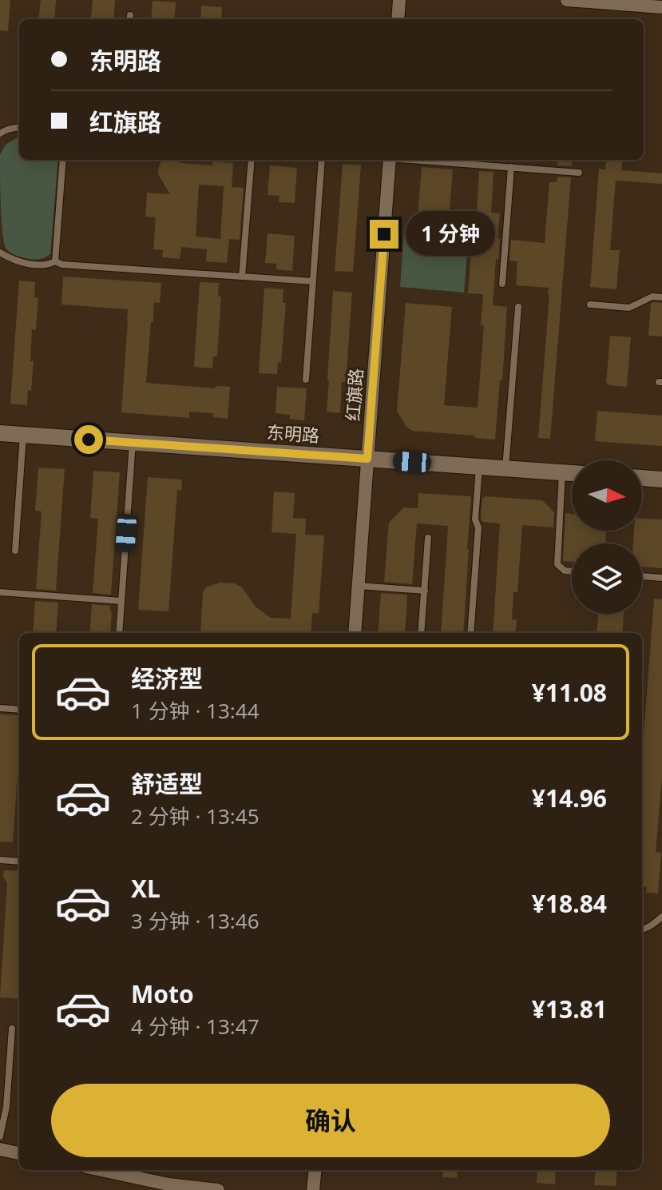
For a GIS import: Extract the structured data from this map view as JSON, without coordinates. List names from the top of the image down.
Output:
{
  "streets": {
    "street": ["红旗路", "东明路"]
  },
  "crossings": [
    ["红旗路", "东明路"]
  ],
  "north": "right",
  "page": {
    "banner": ["东明路", "红旗路"],
    "bubble": "1 分钟",
    "list": [
      {
        "name": "经济型",
        "note": "1 分钟 · 13:44",
        "value": "¥11.08"
      },
      {
        "name": "舒适型",
        "note": "2 分钟 · 13:45",
        "value": "¥14.96"
      },
      {
        "name": "XL",
        "note": "3 分钟 · 13:46",
        "value": "¥18.84"
      },
      {
        "name": "Moto",
        "note": "4 分钟 · 13:47",
        "value": "¥13.81"
      }
    ],
    "buttons": "确认"
  }
}
